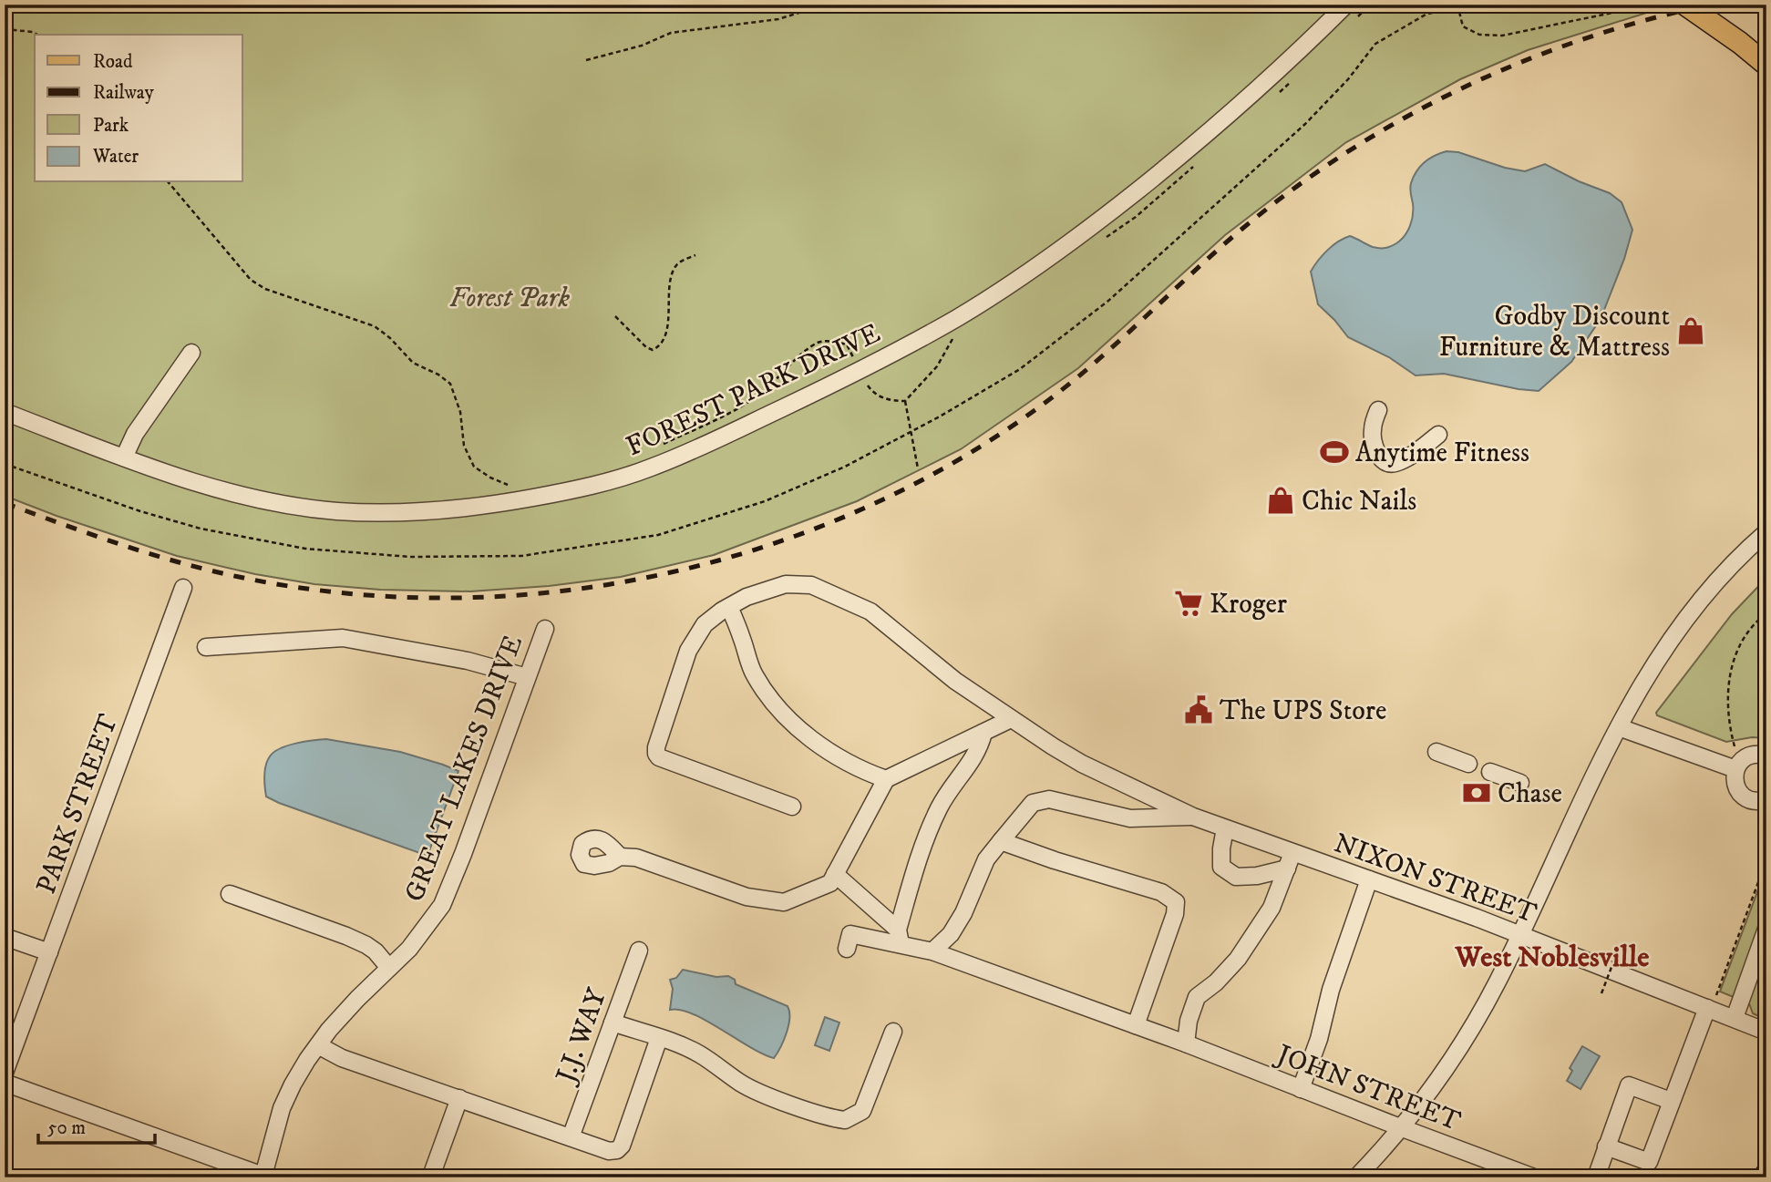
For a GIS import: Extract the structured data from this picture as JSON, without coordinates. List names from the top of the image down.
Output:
{
  "streets": {
    "street": [
      "FOREST PARK DRIVE",
      "GREAT LAKES DRIVE",
      "PARK STREET",
      "NIXON STREET",
      "J.J. WAY",
      "JOHN STREET"
    ]
  },
  "districts": ["West Noblesville"],
  "parks": ["Forest Park"],
  "places": {
    "shop": ["Godby Discount Furniture & Mattress", "Chic Nails"],
    "sports": ["Anytime Fitness"],
    "supermarket": ["Kroger"],
    "public building": ["The UPS Store"],
    "bank": ["Chase"]
  },
  "legend": [
    "Road",
    "Railway",
    "Park",
    "Water"
  ],
  "scale_bar": "50 m"
}
